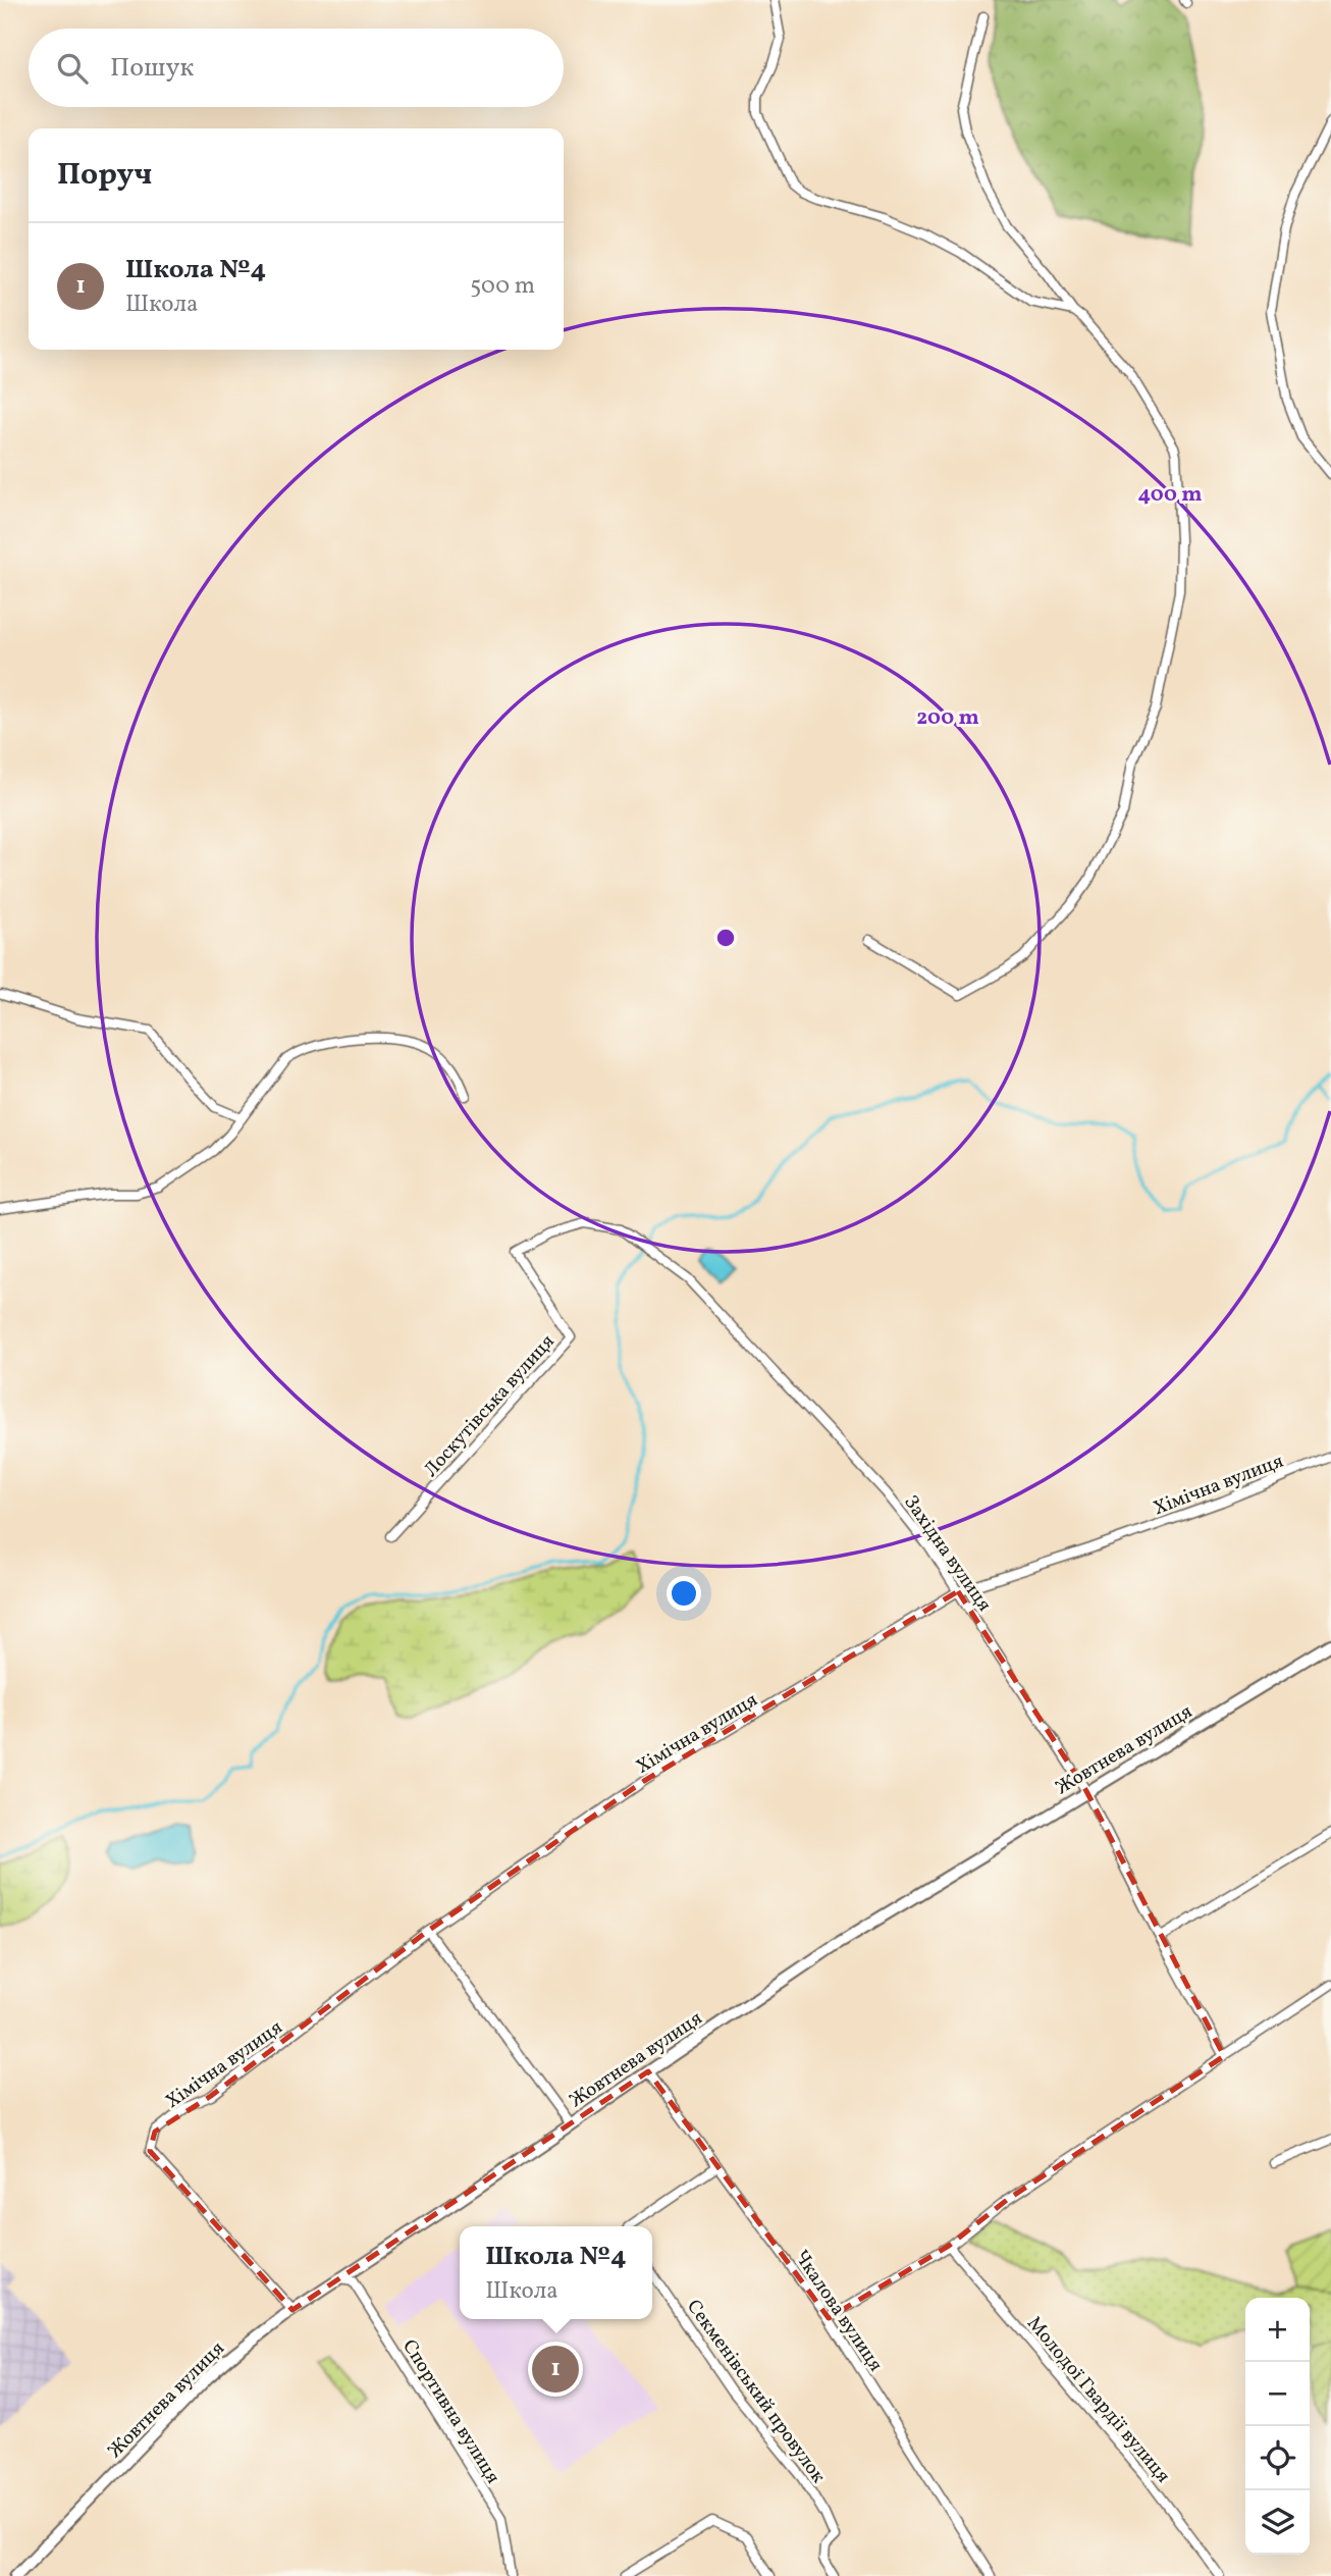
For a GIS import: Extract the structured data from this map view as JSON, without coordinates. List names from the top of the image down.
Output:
{
  "streets": {
    "main road": ["Жовтнева вулиця"],
    "street": [
      "Лоскутівська вулиця",
      "Хімічна вулиця",
      "Західна вулиця",
      "Чкалова вулиця",
      "Секменівський провулок",
      "Молодої Гвардії вулиця",
      "Спортивна вулиця"
    ]
  },
  "crossings": [
    ["Лоскутівська вулиця", "Західна вулиця"],
    ["Хімічна вулиця", "Західна вулиця"],
    ["Хімічна вулиця", "Жовтнева вулиця"],
    ["Західна вулиця", "Жовтнева вулиця"],
    ["Жовтнева вулиця", "Чкалова вулиця"],
    ["Жовтнева вулиця", "Спортивна вулиця"]
  ],
  "page": {
    "search": "Пошук",
    "heading": "Поруч",
    "list": [
      {
        "mark": "1",
        "name": "Школа №4",
        "note": "Школа",
        "value": "500 m"
      }
    ],
    "popup": ["Школа №4", "Школа"],
    "map_buttons": ["+", "−"],
    "pins": "1"
  },
  "rings": ["400 m", "200 m"]
}
